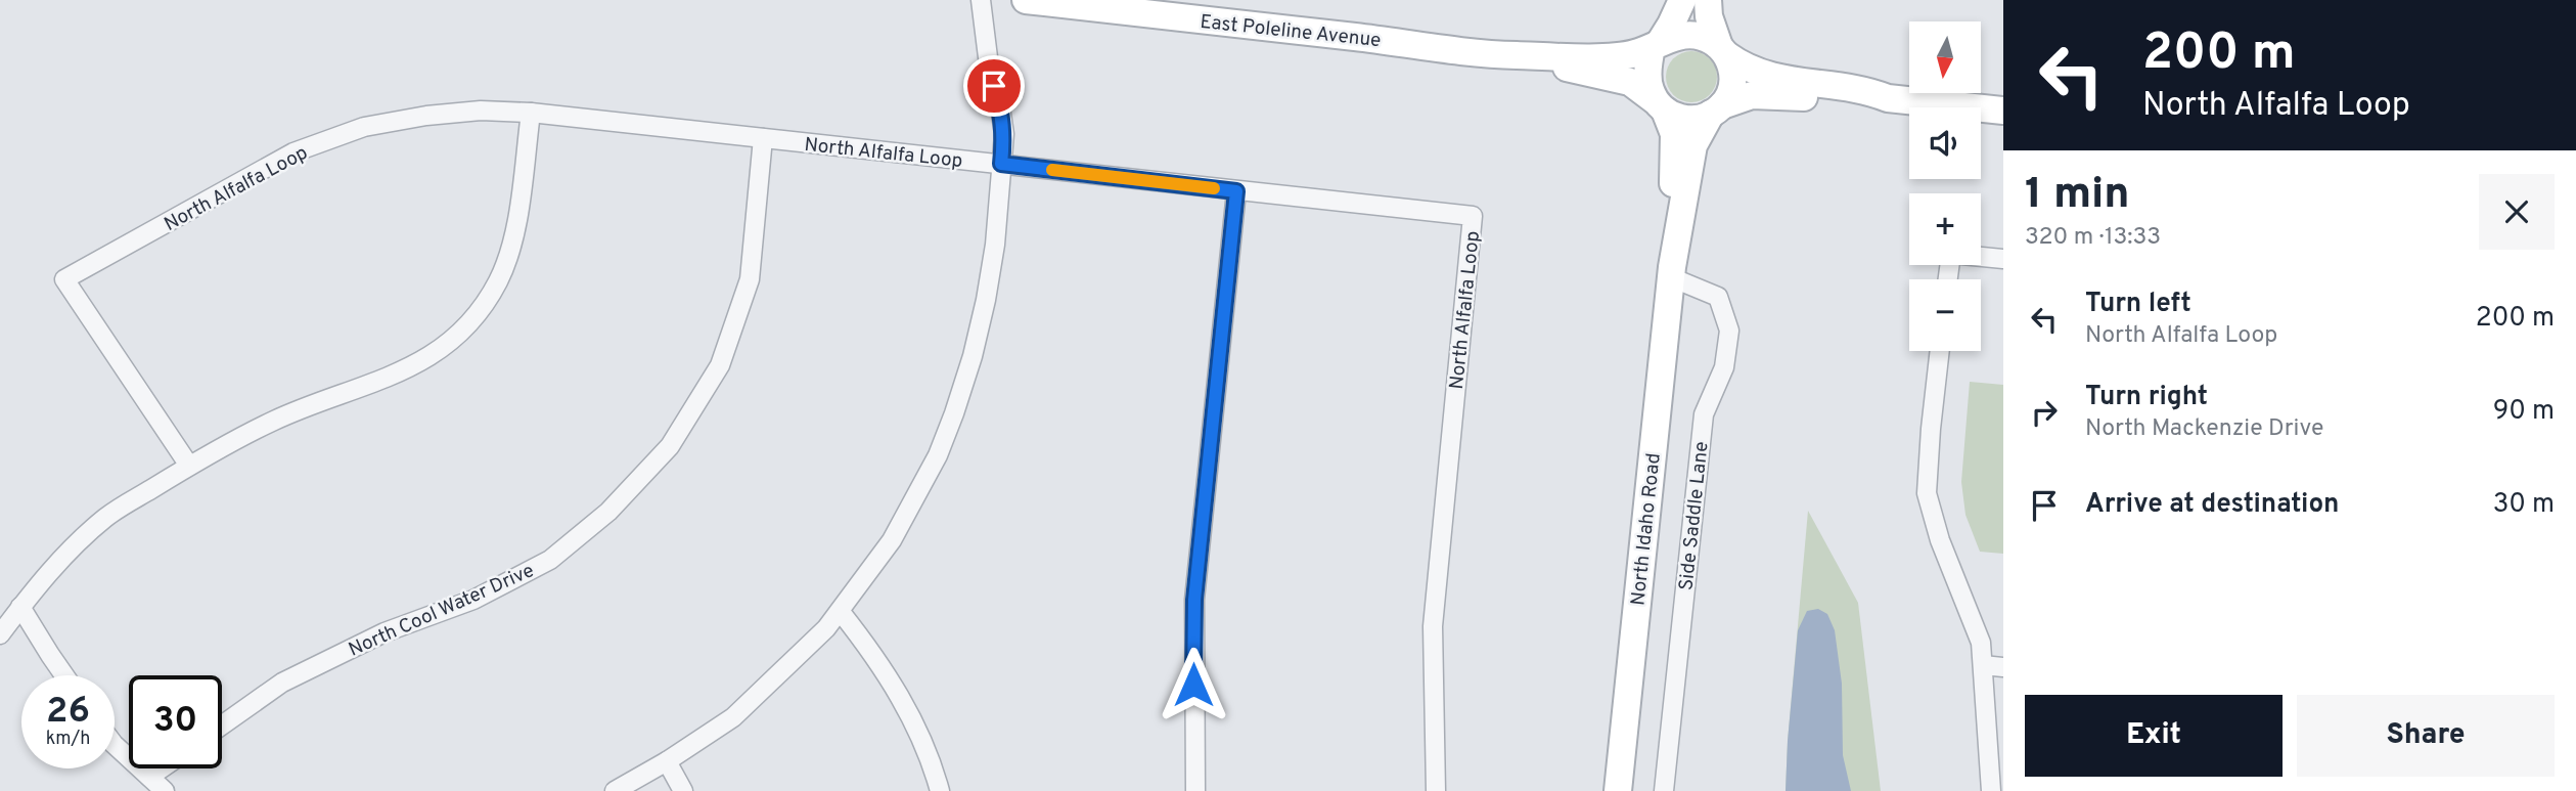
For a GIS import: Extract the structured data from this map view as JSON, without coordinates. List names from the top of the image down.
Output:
{
  "streets": {
    "main road": ["East Poleline Avenue", "North Idaho Road"],
    "street": ["North Alfalfa Loop", "Side Saddle Lane", "North Cool Water Drive"]
  },
  "crossings": [
    ["East Poleline Avenue", "North Idaho Road"],
    ["North Alfalfa Loop", "North Cool Water Drive"],
    ["Side Saddle Lane", "North Idaho Road"]
  ],
  "north": "bottom",
  "page": {
    "turn": ["200 m", "North Alfalfa Loop"],
    "map_buttons": ["+", "−"],
    "heading": ["1 min", "320 m · 13:33"],
    "list": [
      {
        "name": "Turn left",
        "note": "North Alfalfa Loop",
        "value": "200 m"
      },
      {
        "name": "Turn right",
        "note": "North Mackenzie Drive",
        "value": "90 m"
      },
      {
        "name": "Arrive at destination",
        "value": "30 m"
      }
    ],
    "speed": "26 km/h",
    "limit": "30",
    "buttons": ["Exit", "Share"]
  }
}
